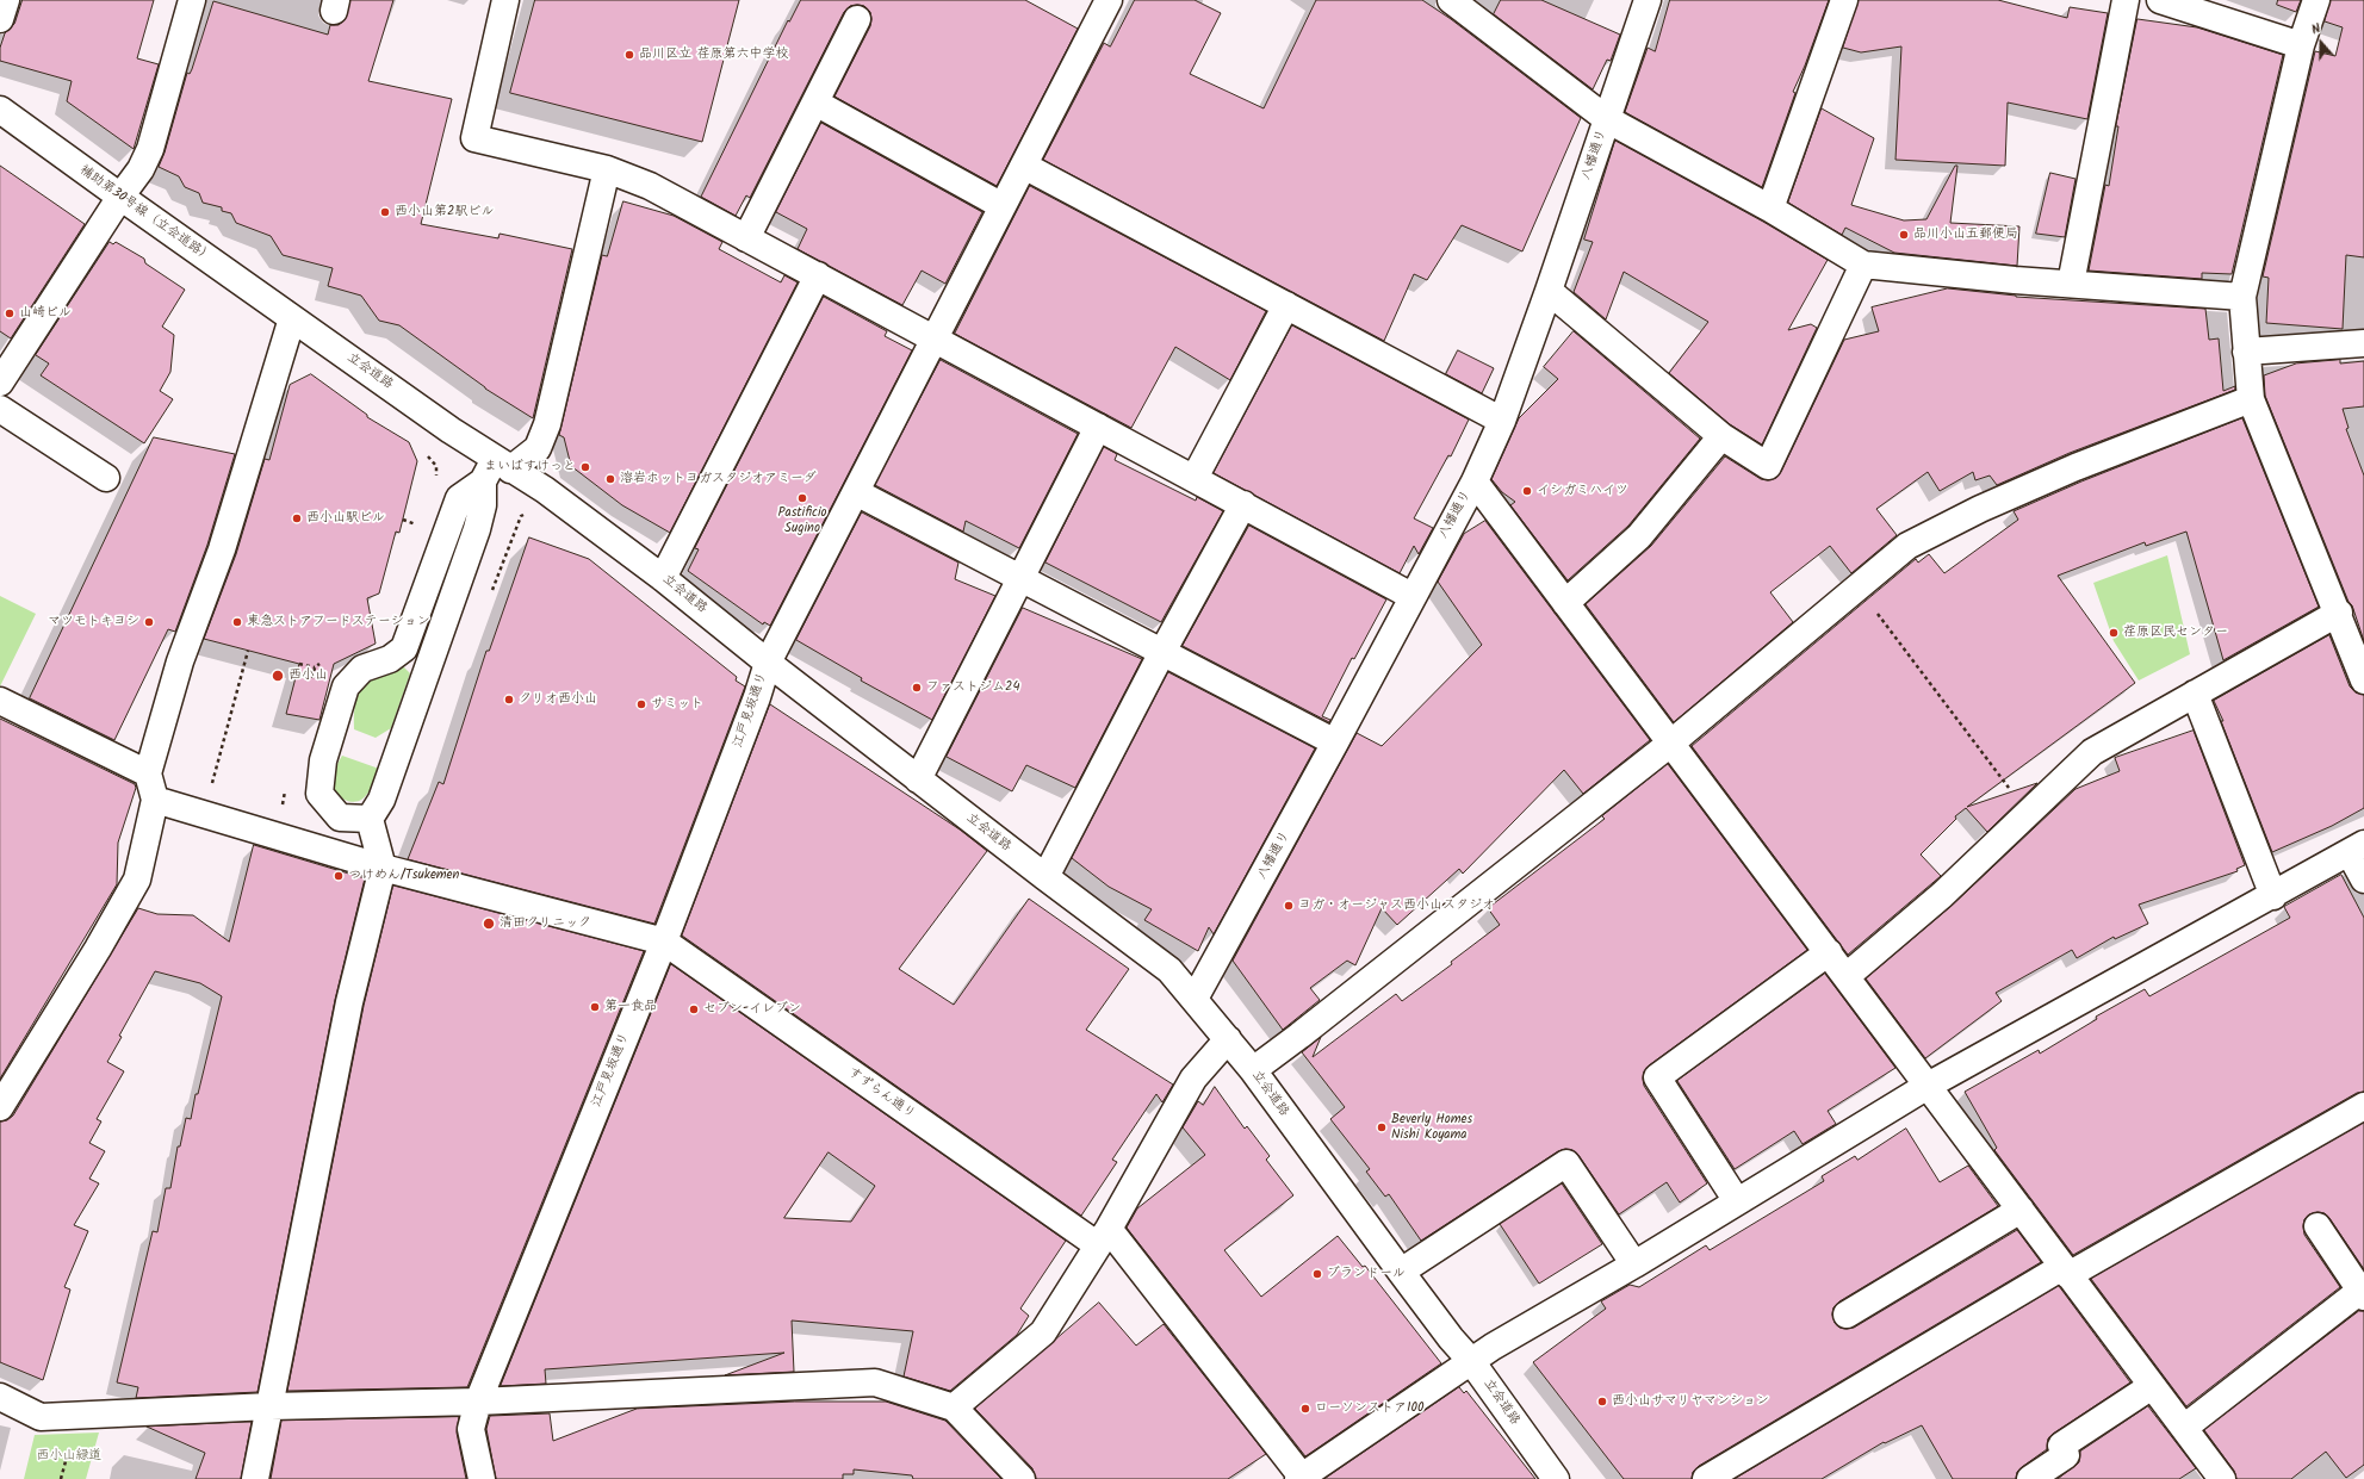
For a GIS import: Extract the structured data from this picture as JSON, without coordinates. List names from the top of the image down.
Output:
{
  "streets": {
    "street": [
      "八幡通り",
      "補助第30号線（立会道路）",
      "立会道路",
      "江戸見坂通り",
      "すずらん通り"
    ]
  },
  "crossings": [
    ["八幡通り", "立会道路"],
    ["補助第30号線（立会道路）", "立会道路"],
    ["立会道路", "江戸見坂通り"],
    ["江戸見坂通り", "すずらん通り"]
  ],
  "parks": ["西小山緑道"],
  "places": [
    "品川区立 荏原第六中学校",
    "西小山第2駅ビル",
    "品川小山五郵便局",
    "山崎ビル",
    "まいばすけっと",
    "溶岩ホットヨガスタジオアミーダ",
    "イシガミハイツ",
    "Pastificio Sugino",
    "西小山駅ビル",
    "マツモトキヨシ",
    "東急ストアフードステーション",
    "荏原区民センター",
    "西小山",
    "ファストジム24",
    "クリオ西小山",
    "サミット",
    "つけめん/Tsukemen",
    "ヨガ・オージャス西小山スタジオ",
    "清田クリニック",
    "第一食品",
    "セブン-イレブン",
    "Beverly Homes Nishi Koyama",
    "ブランドール",
    "西小山サマリヤマンション",
    "ローソンストア100"
  ],
  "north": "top"
}
